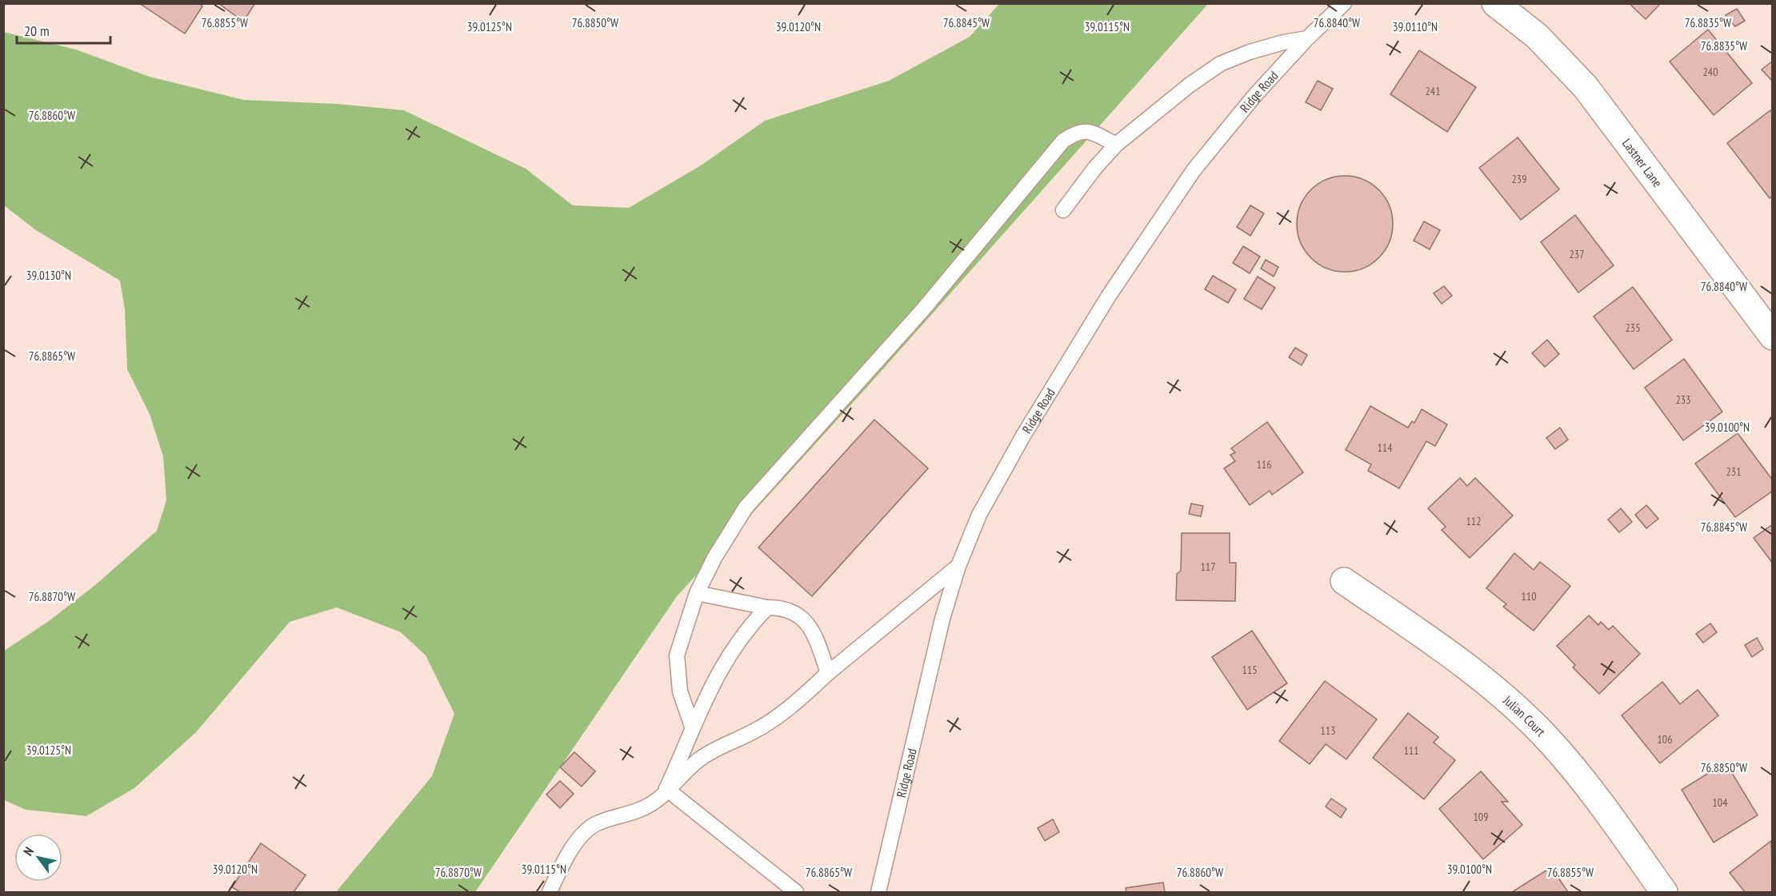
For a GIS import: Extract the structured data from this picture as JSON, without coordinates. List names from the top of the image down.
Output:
{
  "streets": {
    "street": ["Lastner Lane", "Julian Court"],
    "lane": ["Ridge Road"]
  },
  "house_numbers": [
    "240",
    "241",
    "239",
    "237",
    "235",
    "233",
    "114",
    "116",
    "231",
    "112",
    "117",
    "110",
    "115",
    "113",
    "106",
    "111",
    "104",
    "109"
  ],
  "scale_bar": "20 m",
  "north": "top left",
  "coordinates": [
    "76.8855°W",
    "76.8850°W",
    "76.8845°W",
    "76.8840°W",
    "76.8835°W",
    "39.0125°N",
    "39.0120°N",
    "39.0115°N",
    "39.0110°N",
    "76.8860°W",
    "39.0130°N",
    "76.8865°W",
    "39.0100°N",
    "76.8870°W"
  ]
}
